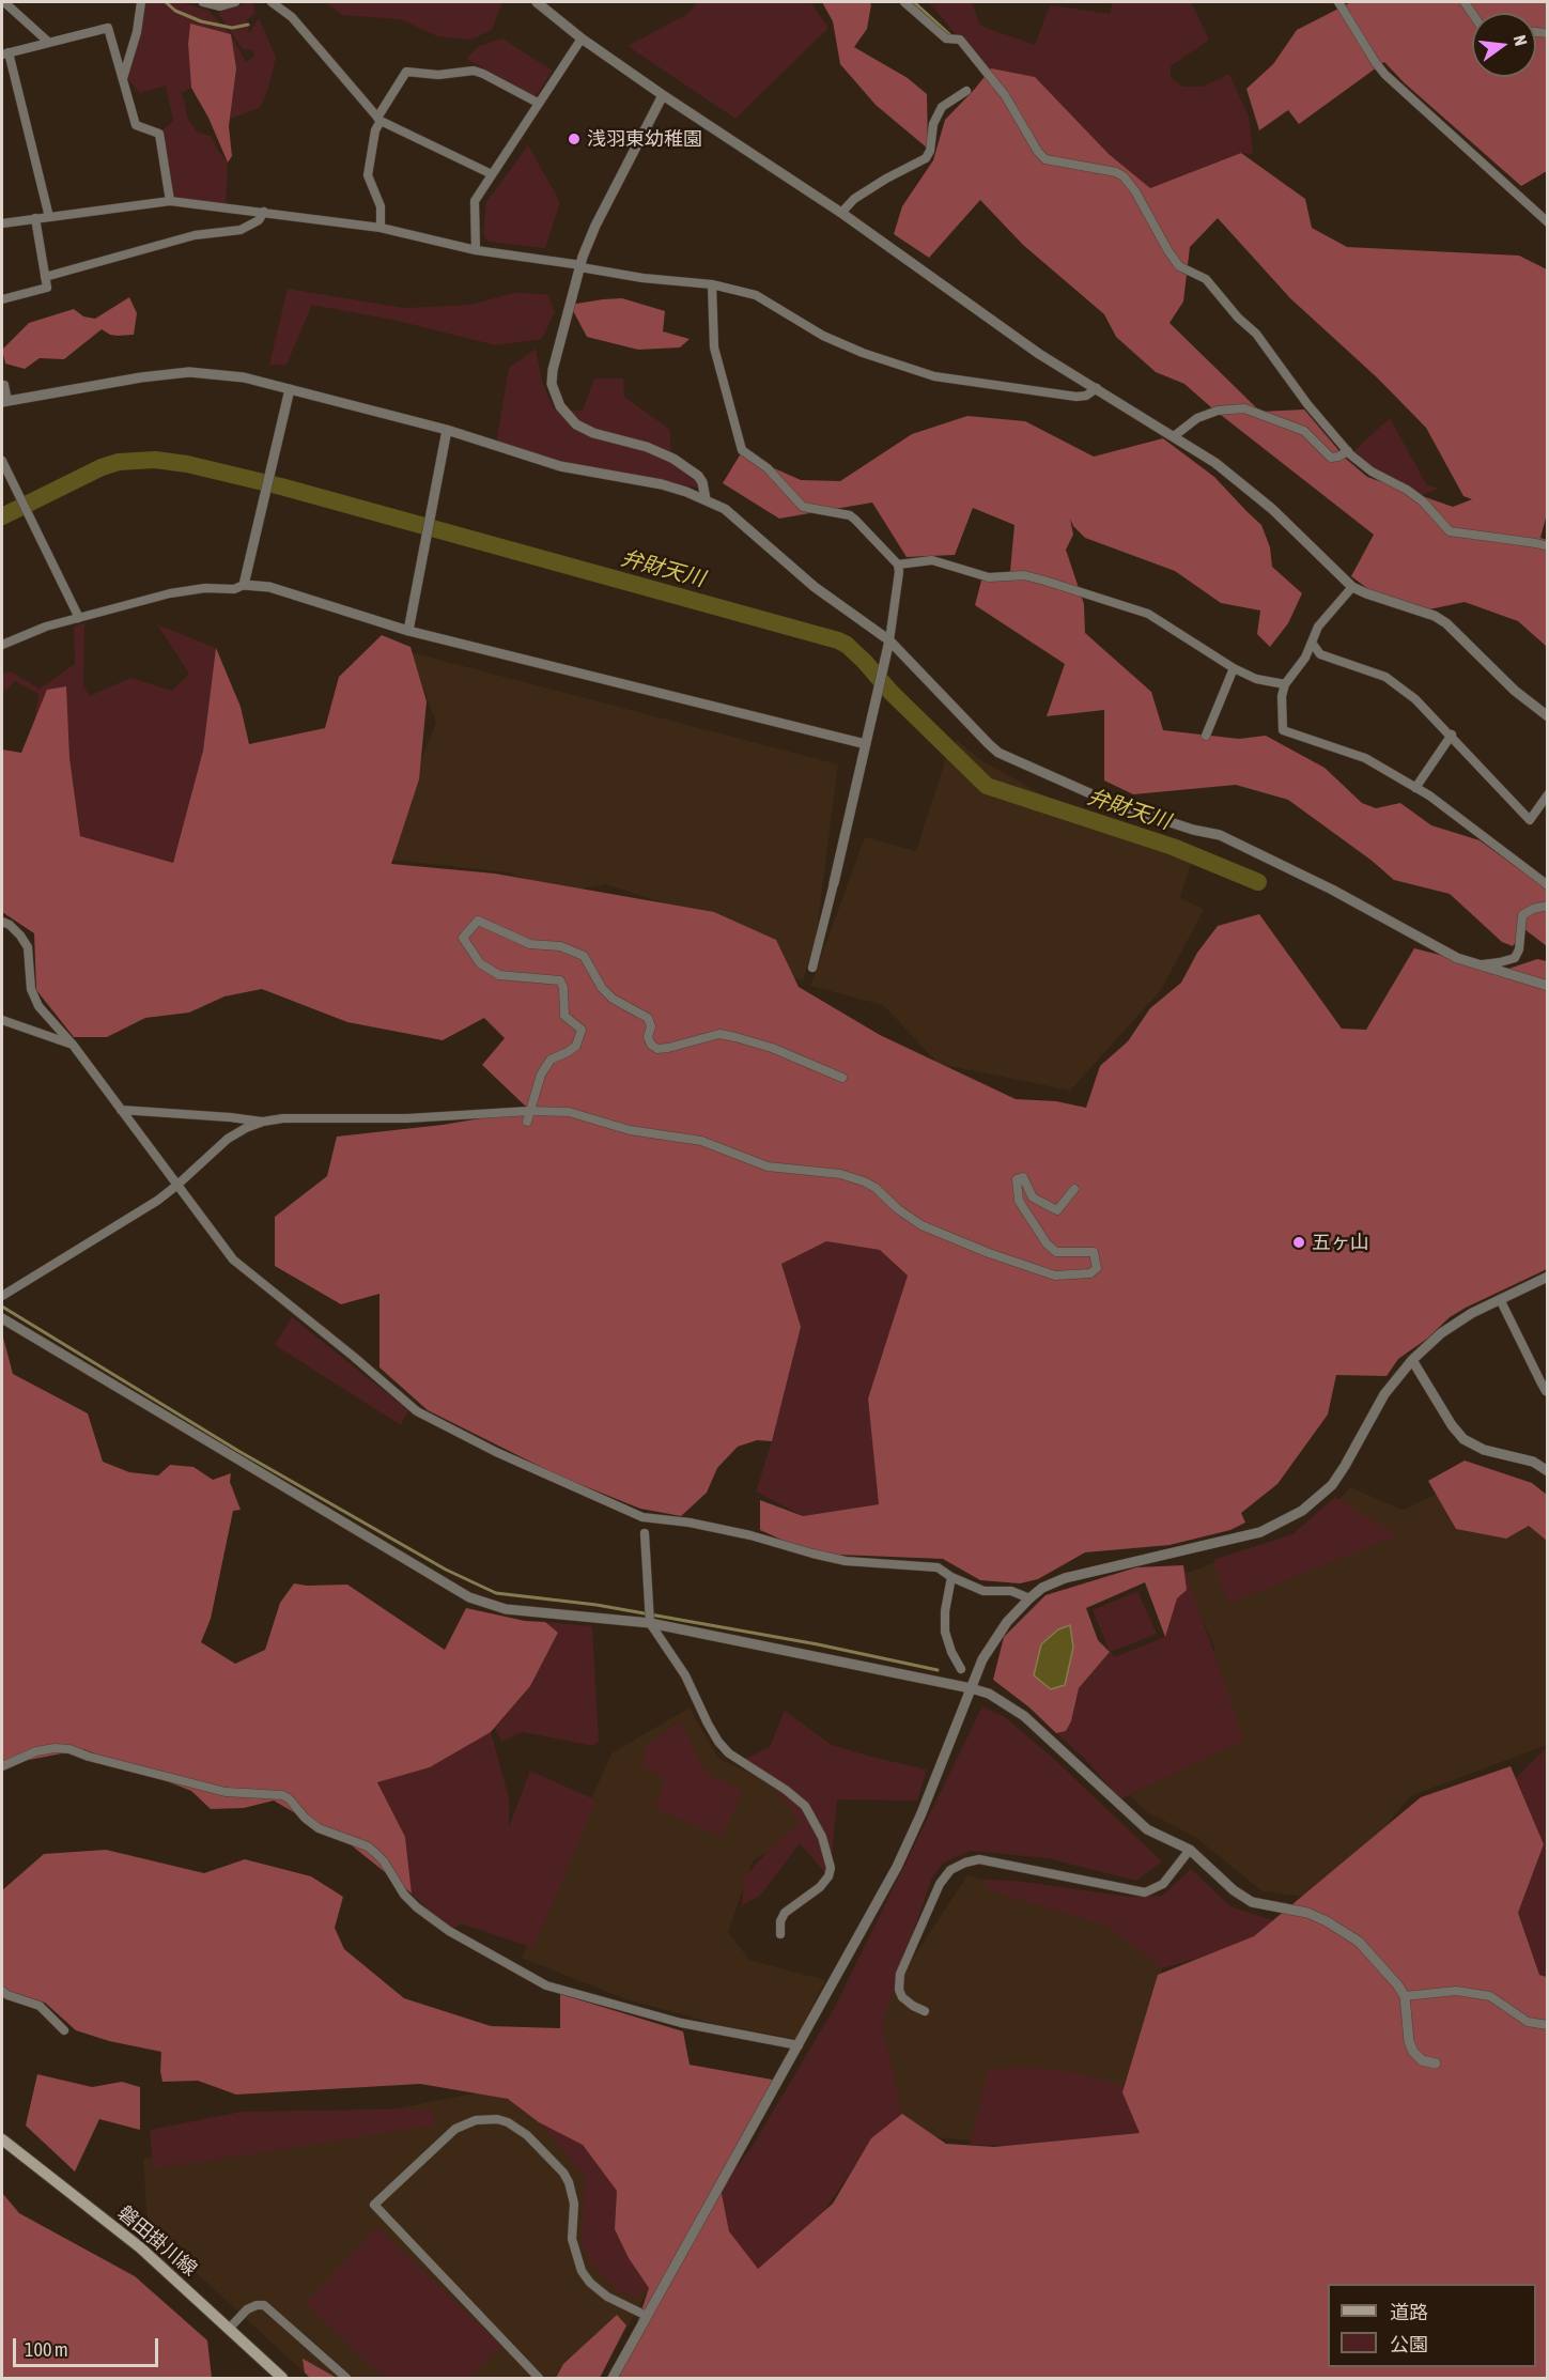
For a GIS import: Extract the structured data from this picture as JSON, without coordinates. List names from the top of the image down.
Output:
{
  "streets": {
    "main road": ["磐田掛川線"]
  },
  "water": ["弁財天川"],
  "places": ["浅羽東幼稚園", "五ヶ山"],
  "legend": ["道路", "公園"],
  "scale_bar": "100 m",
  "north": "right"
}
